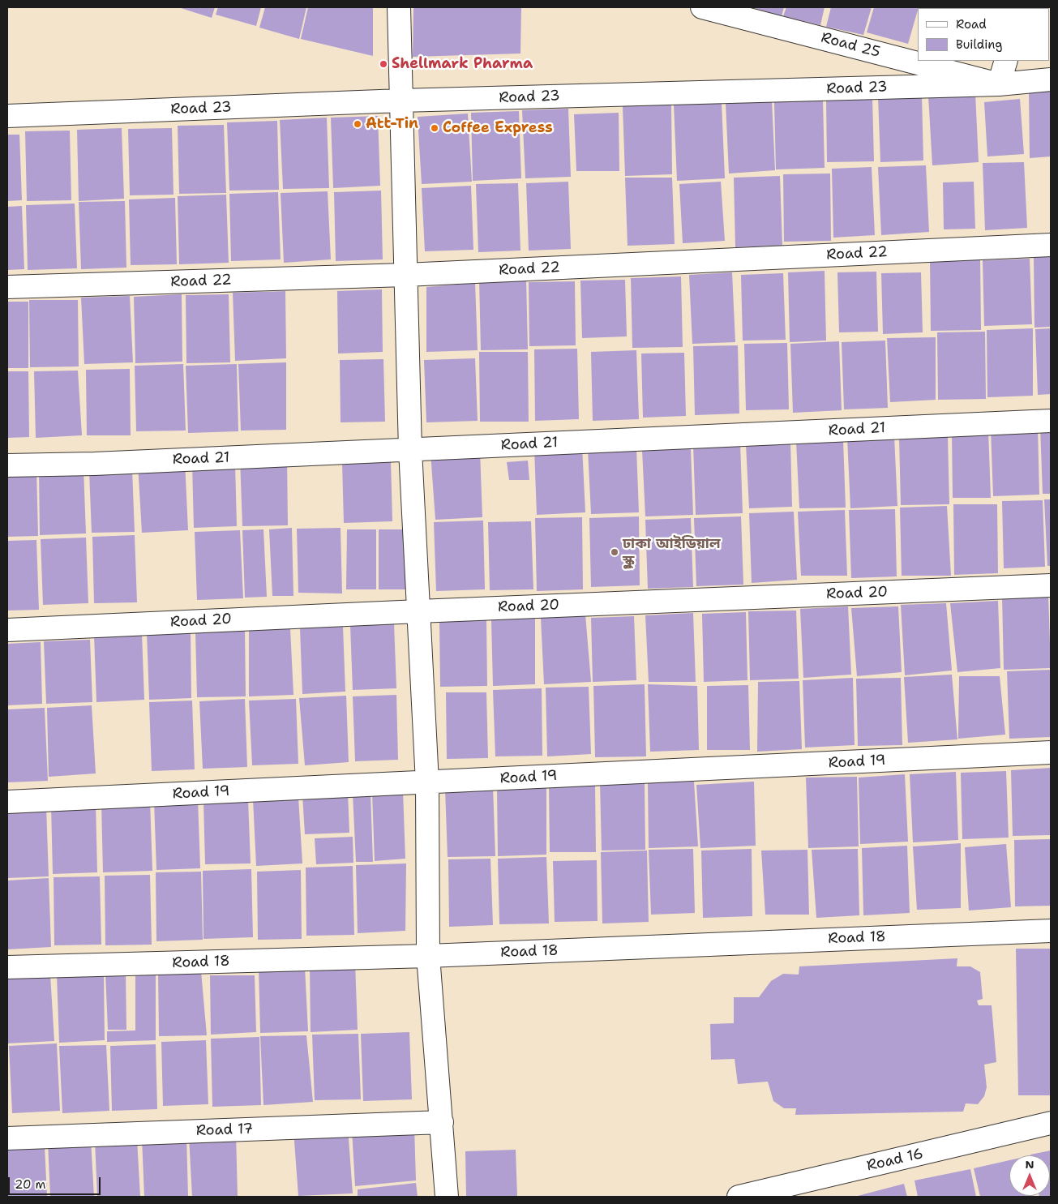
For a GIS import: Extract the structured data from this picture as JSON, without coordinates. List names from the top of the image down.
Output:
{
  "streets": {
    "street": [
      "Road 25",
      "Road 23",
      "Road 22",
      "Road 21",
      "Road 20",
      "Road 19",
      "Road 18",
      "Road 17",
      "Road 16"
    ]
  },
  "crossings": [
    ["Road 25", "Road 23"]
  ],
  "places": [
    "Shellmark Pharma",
    "Att-Tin",
    "Coffee Express",
    "ঢাকা আইডিয়াল স্কুল"
  ],
  "legend": ["Road", "Building"],
  "scale_bar": "20 m",
  "north": "top"
}
